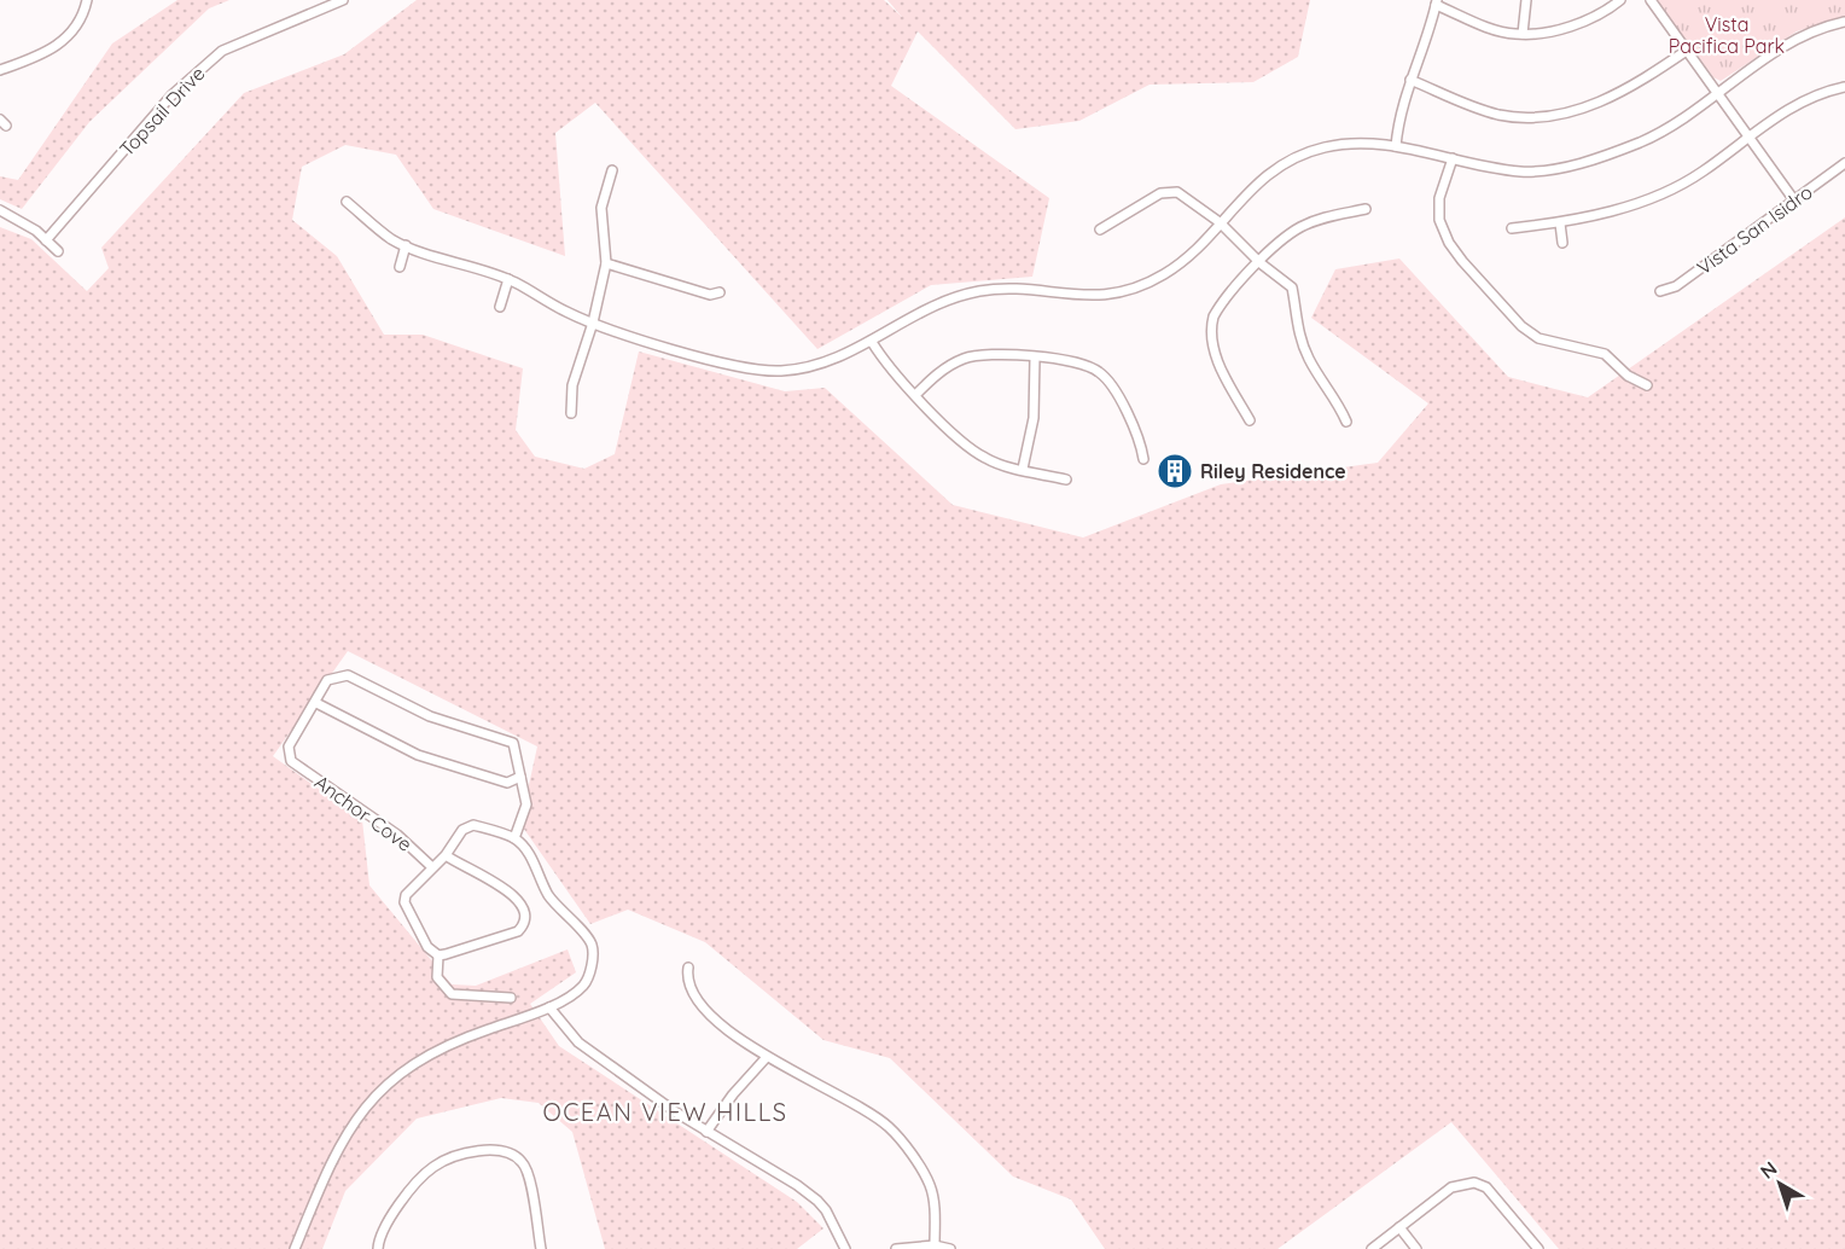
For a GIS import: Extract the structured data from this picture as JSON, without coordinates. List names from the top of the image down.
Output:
{
  "streets": {
    "street": ["Topsail Drive", "Vista San Isidro", "Anchor Cove"]
  },
  "districts": ["OCEAN VIEW HILLS"],
  "parks": ["Vista Pacifica Park"],
  "places": {
    "building": ["Riley Residence"]
  },
  "north": "top left"
}
